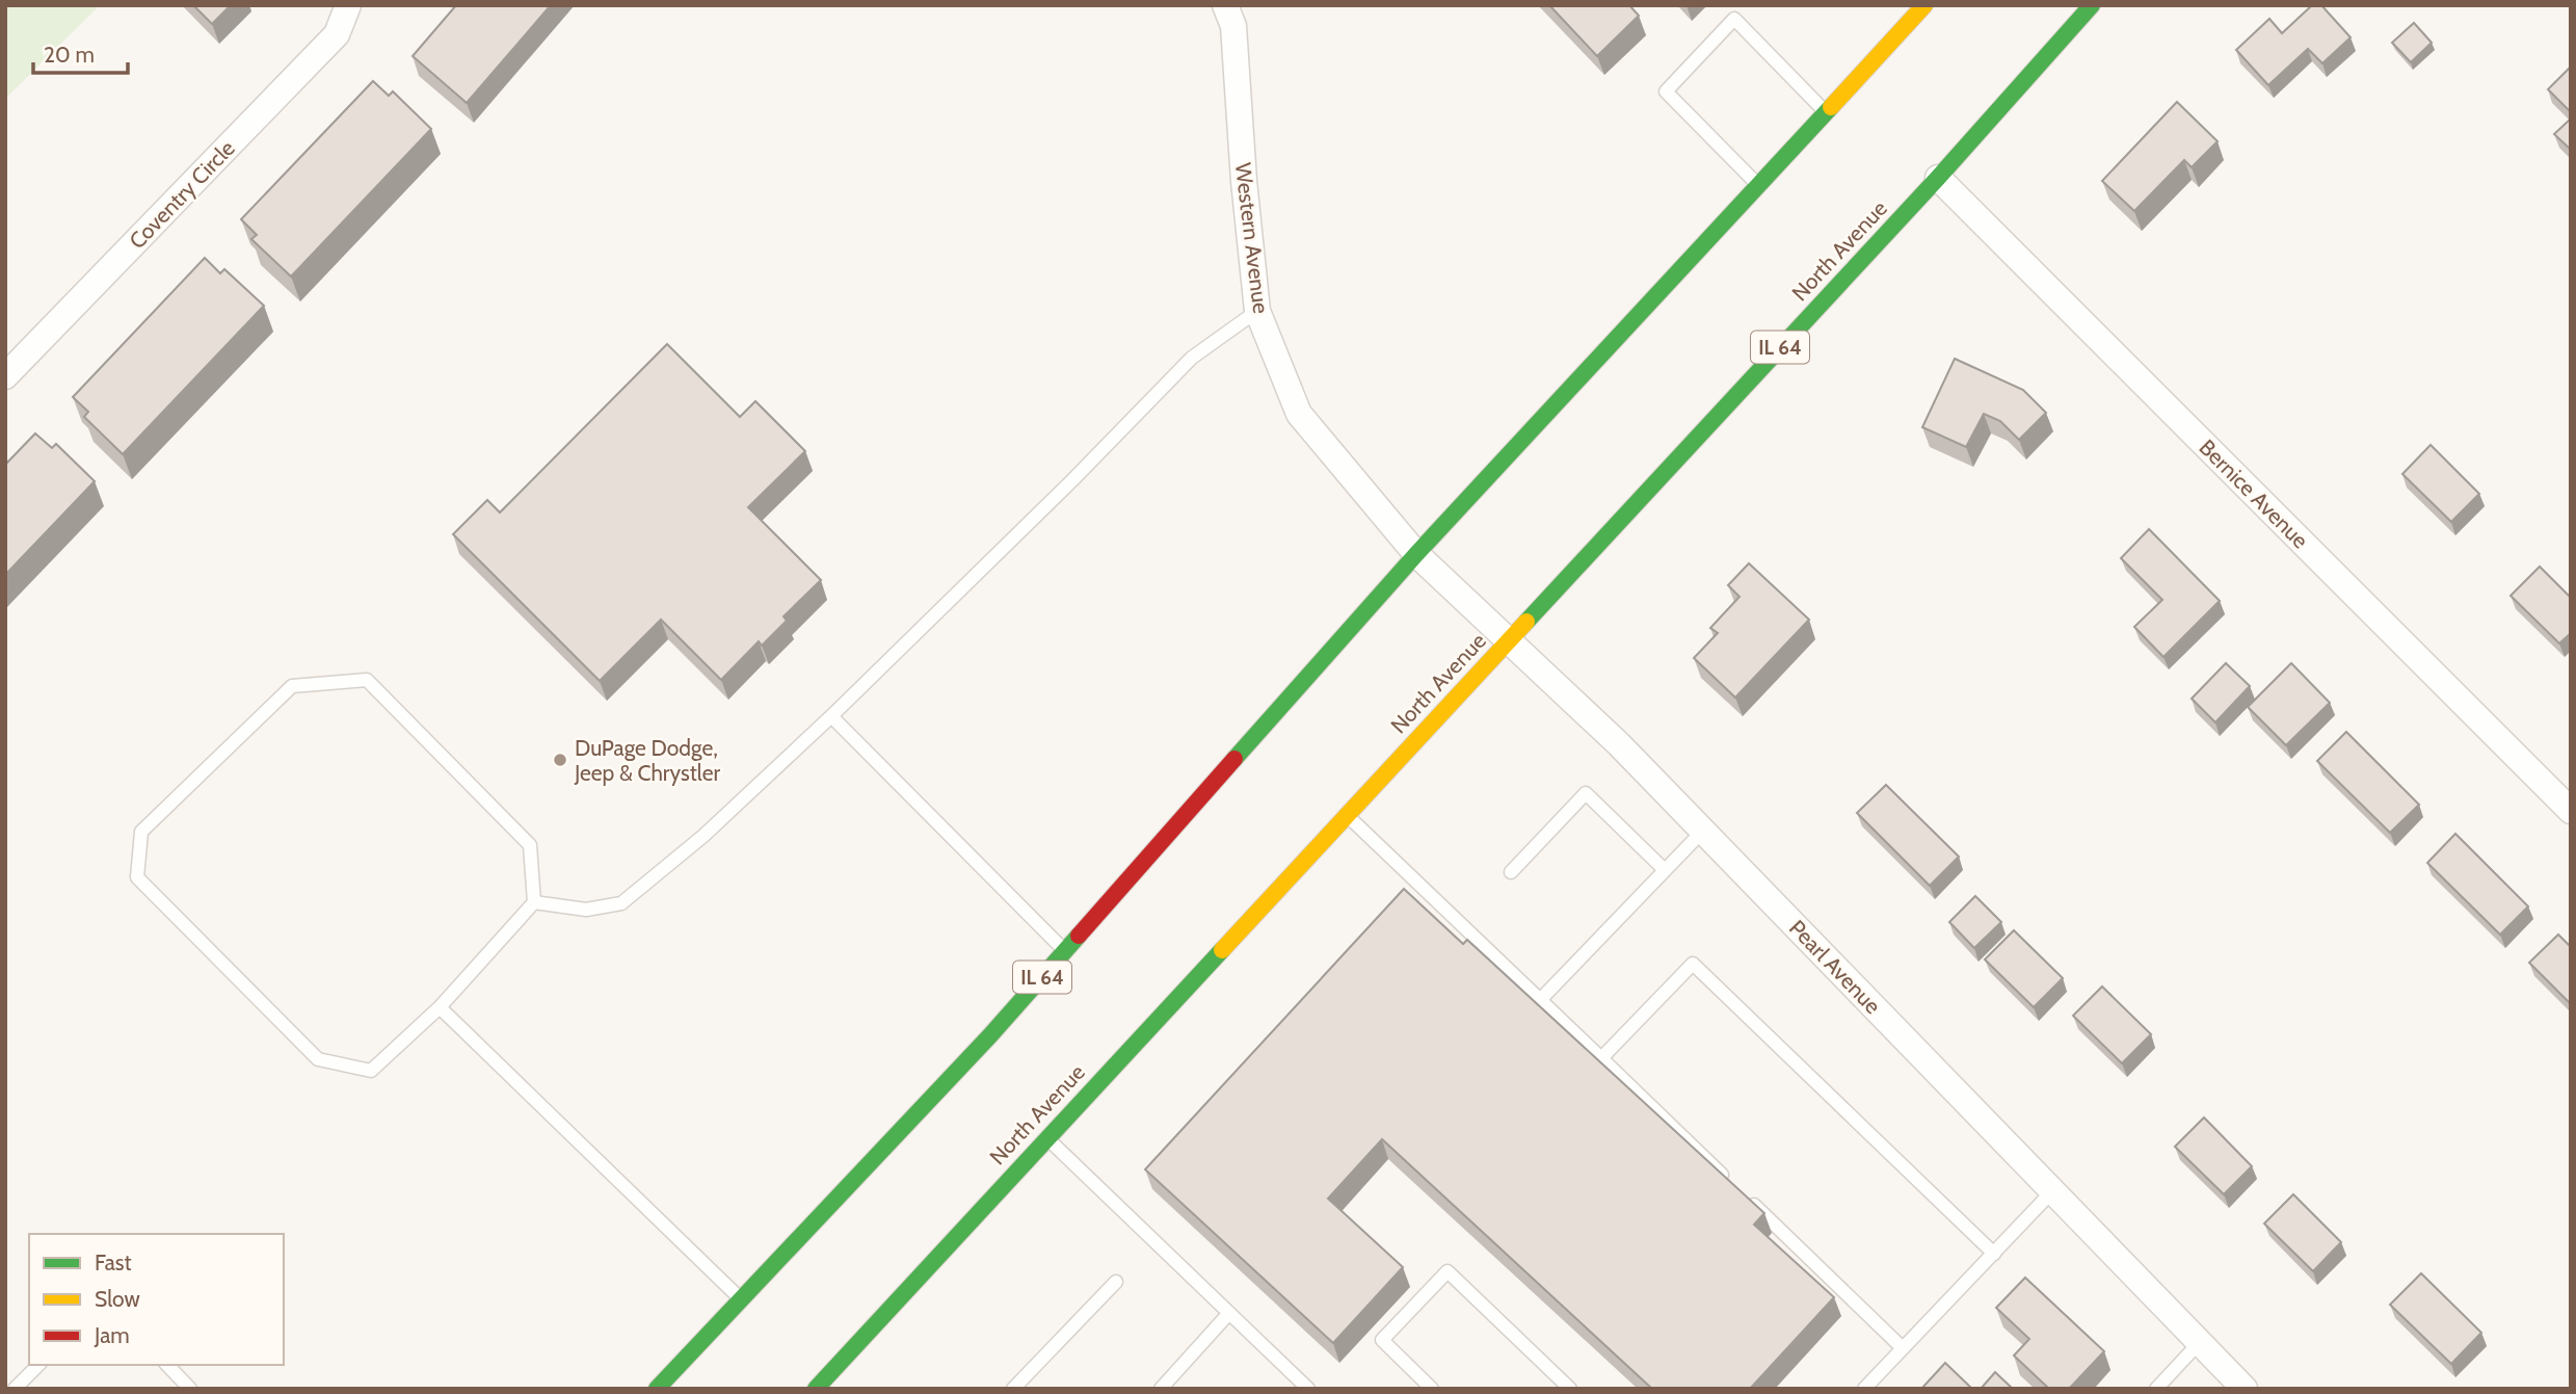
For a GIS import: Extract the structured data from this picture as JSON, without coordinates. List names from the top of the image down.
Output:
{
  "streets": {
    "main road": ["North Avenue", "IL 64"],
    "street": [
      "Coventry Circle",
      "Western Avenue",
      "Bernice Avenue",
      "Pearl Avenue"
    ]
  },
  "crossings": [
    ["Western Avenue", "IL 64"],
    ["Western Avenue", "Pearl Avenue"],
    ["North Avenue", "Bernice Avenue"],
    ["North Avenue", "Pearl Avenue"],
    ["IL 64", "Pearl Avenue"]
  ],
  "places": ["DuPage Dodge, Jeep & Chrystler"],
  "legend": ["Fast", "Slow", "Jam"],
  "scale_bar": "20 m"
}
